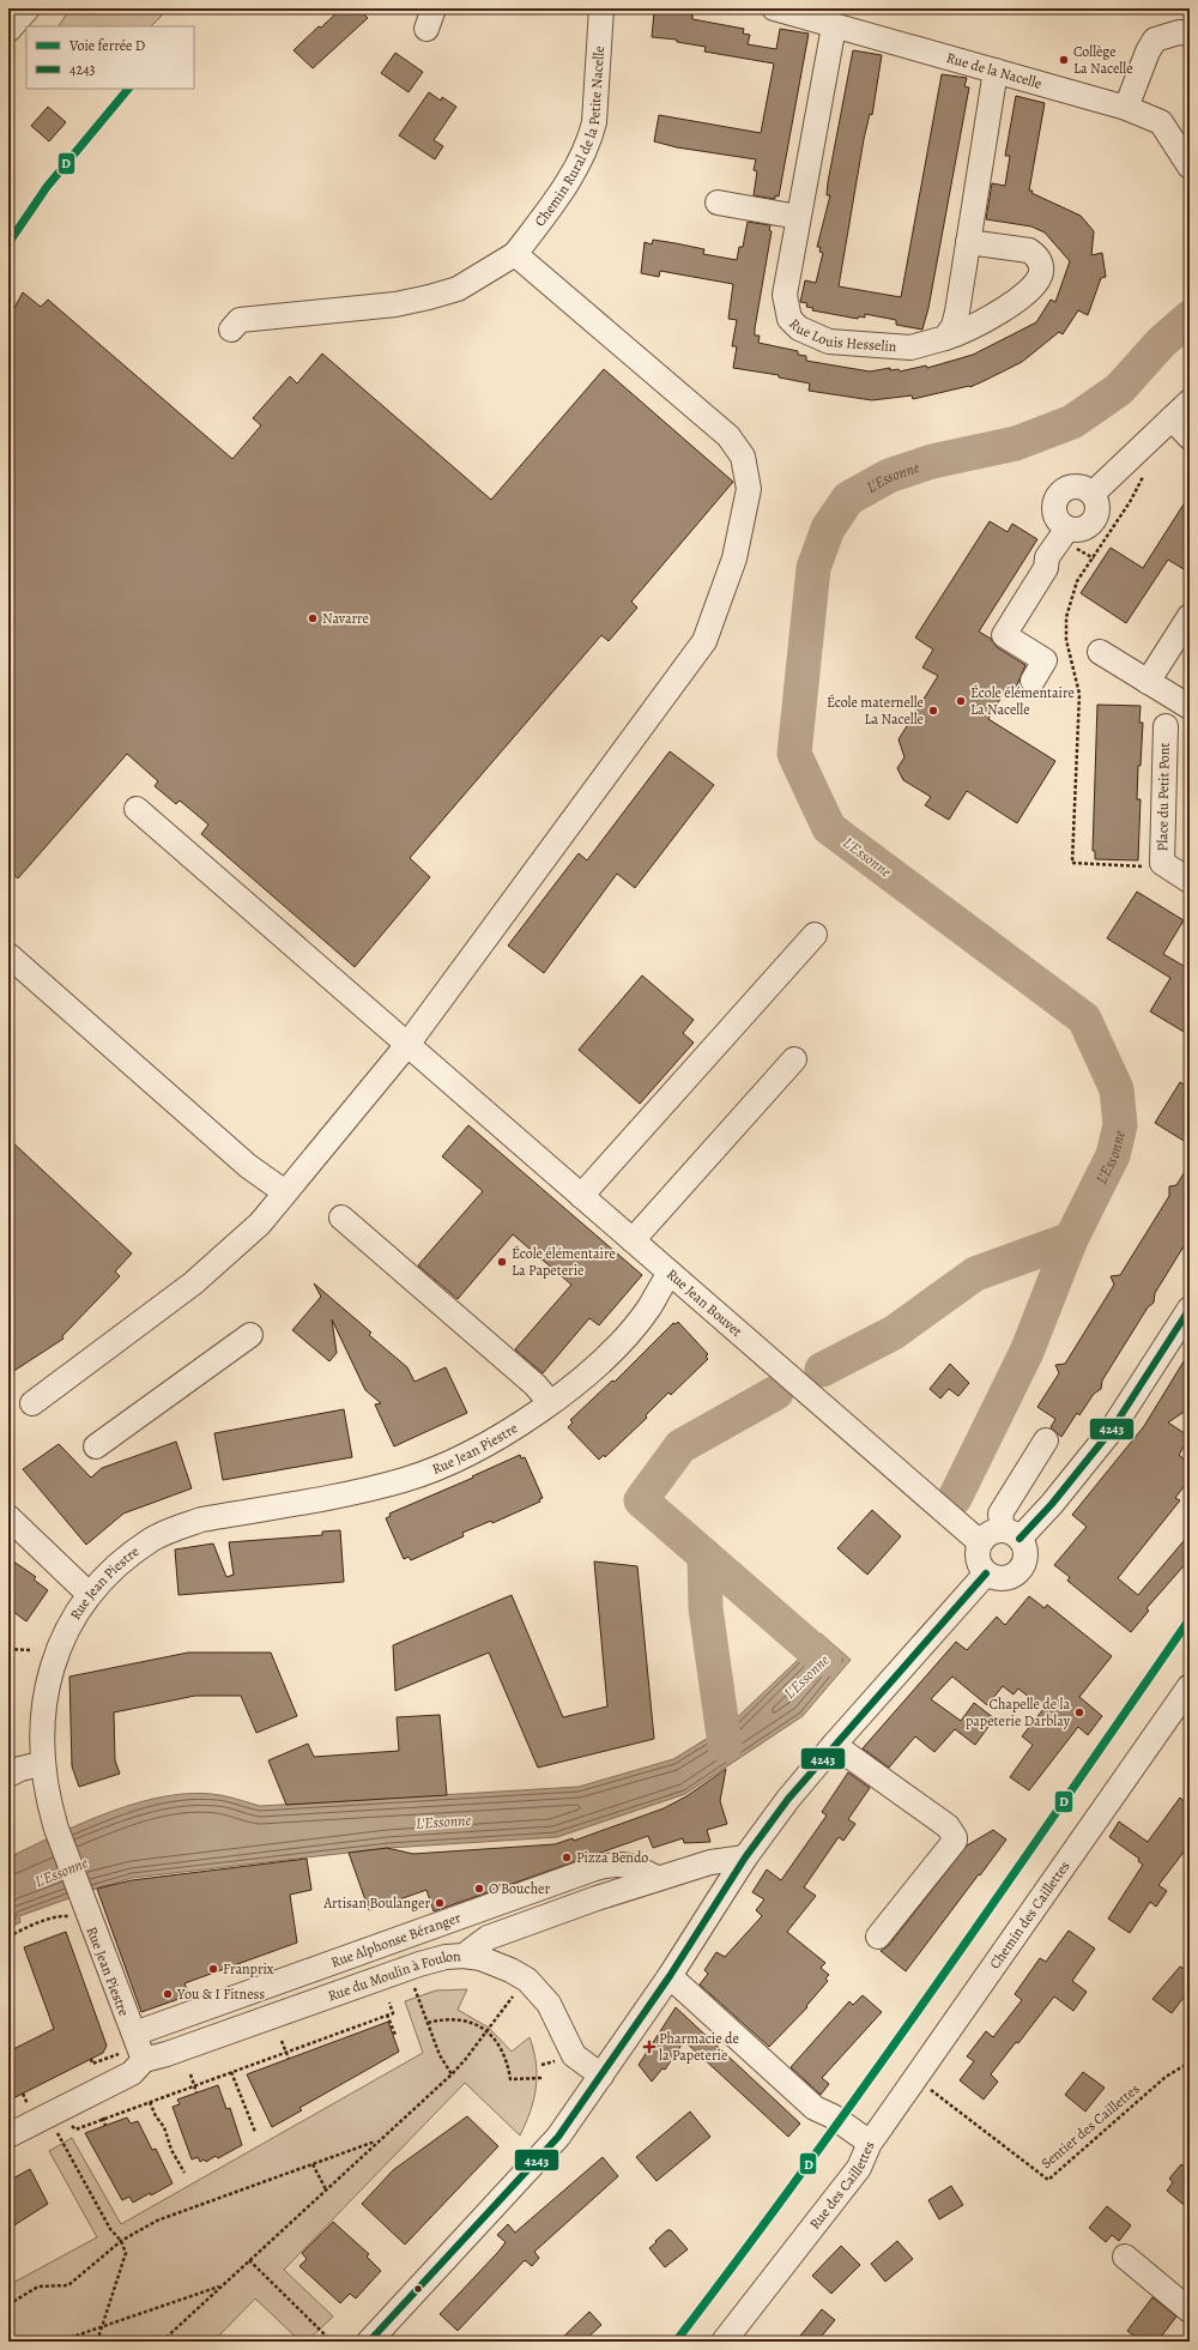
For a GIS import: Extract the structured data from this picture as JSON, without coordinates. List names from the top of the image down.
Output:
{
  "streets": {
    "street": [
      "Rue de la Nacelle",
      "Chemin Rural de la Petite Nacelle",
      "Rue Louis Hesselin",
      "Place du Petit Pont",
      "Rue Jean Bouvet",
      "Rue Jean Piestre",
      "Chemin des Caillettes",
      "Rue Alphonse Béranger",
      "Rue du Moulin à Foulon",
      "Rue des Caillettes"
    ],
    "path": ["Sentier des Caillettes"]
  },
  "crossings": [
    ["Rue de la Nacelle", "Rue Louis Hesselin"],
    ["Rue Jean Bouvet", "Rue Jean Piestre"],
    ["Rue Jean Piestre", "Rue Alphonse Béranger"],
    ["Rue Jean Piestre", "Rue du Moulin à Foulon"],
    ["Chemin des Caillettes", "Sentier des Caillettes"],
    ["Chemin des Caillettes", "Rue des Caillettes"]
  ],
  "water": ["L'Essonne"],
  "places": {
    "other": [
      "Collège La Nacelle",
      "Navarre",
      "École élémentaire La Nacelle",
      "École maternelle La Nacelle",
      "École élémentaire La Papeterie",
      "Chapelle de la papeterie Darblay",
      "Pizza Bendo",
      "O'Boucher",
      "Artisan Boulanger",
      "Franprix",
      "You & I Fitness"
    ],
    "health": ["Pharmacie de la Papeterie"]
  },
  "lines": ["rail line D", "transit line 4243"],
  "legend": ["Voie ferrée D", "4243"]
}
